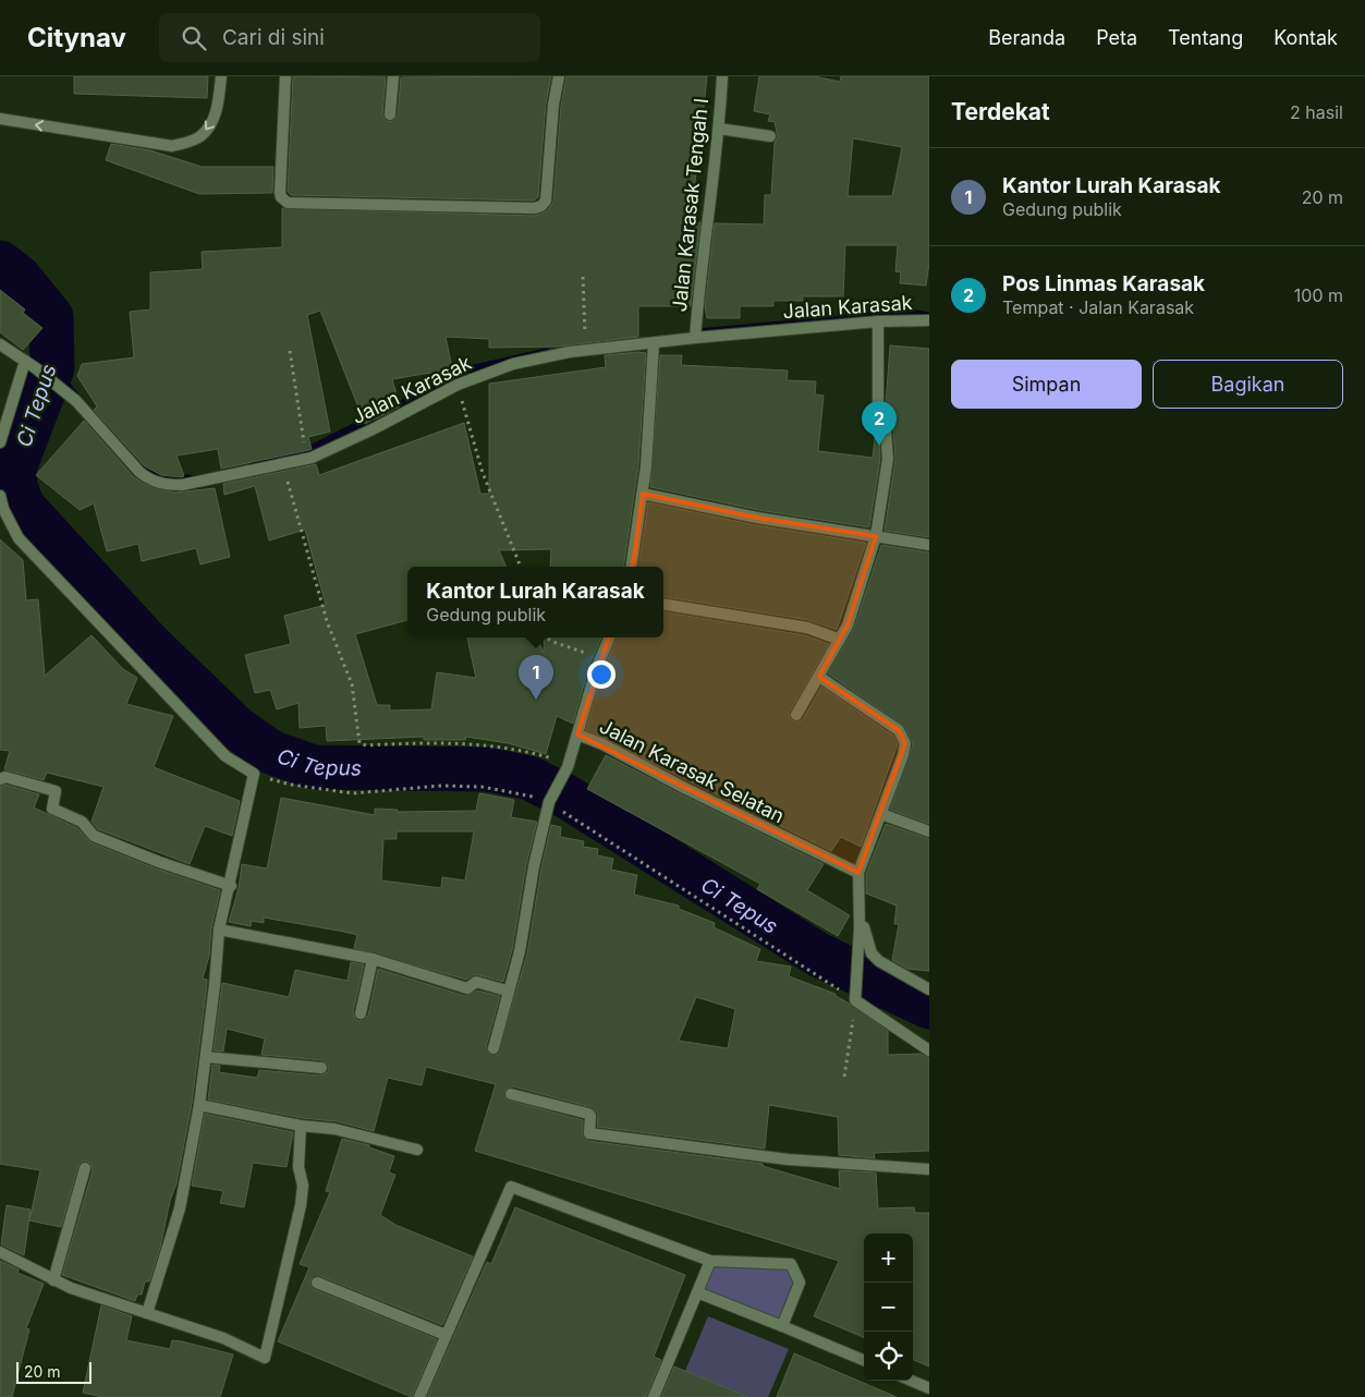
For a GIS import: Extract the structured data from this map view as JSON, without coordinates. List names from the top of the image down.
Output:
{
  "streets": {
    "street": ["Jalan Karasak Tengah I", "Jalan Karasak", "Jalan Karasak Selatan"]
  },
  "crossings": [
    ["Jalan Karasak Tengah I", "Jalan Karasak"]
  ],
  "water": ["Ci Tepus"],
  "scale_bar": "20 m",
  "page": {
    "header": "Citynav",
    "search": "Cari di sini",
    "nav": [
      "Beranda",
      "Peta",
      "Tentang",
      "Kontak"
    ],
    "heading": ["Terdekat", "2 hasil"],
    "list": [
      {
        "mark": "1",
        "name": "Kantor Lurah Karasak",
        "note": "Gedung publik",
        "value": "20 m"
      },
      {
        "mark": "2",
        "name": "Pos Linmas Karasak",
        "note": "Tempat · Jalan Karasak",
        "value": "100 m"
      }
    ],
    "buttons": ["Simpan", "Bagikan"],
    "pins": ["2", "1"],
    "popup": ["Kantor Lurah Karasak", "Gedung publik"],
    "map_buttons": ["+", "−"],
    "scale": "20 m"
  }
}
